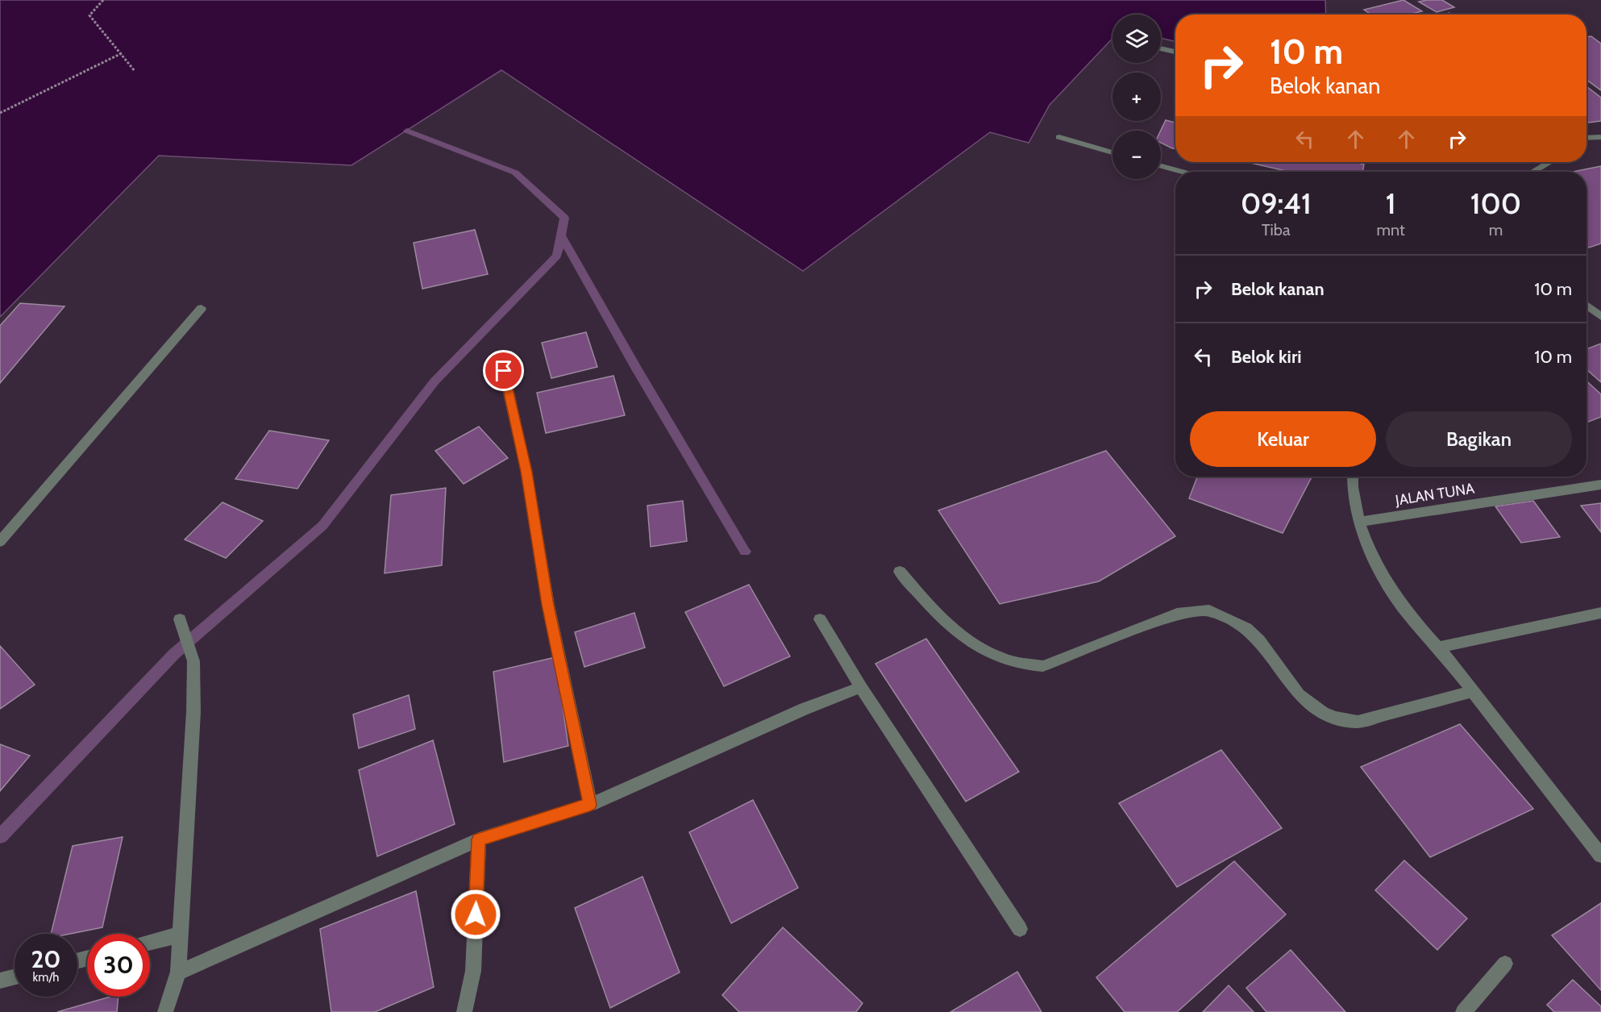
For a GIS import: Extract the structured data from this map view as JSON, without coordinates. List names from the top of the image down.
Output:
{
  "streets": {
    "street": ["JALAN TUNA"]
  },
  "page": {
    "map_buttons": ["+", "−"],
    "turn": ["10 m", "Belok kanan"],
    "eta": [
      "09:41",
      "Tiba",
      "1",
      "mnt",
      "100",
      "m"
    ],
    "list": [
      {
        "name": "Belok kanan",
        "value": "10 m"
      },
      {
        "name": "Belok kiri",
        "value": "10 m"
      }
    ],
    "buttons": ["Keluar", "Bagikan"],
    "speed": "20 km/h",
    "limit": "30"
  }
}
